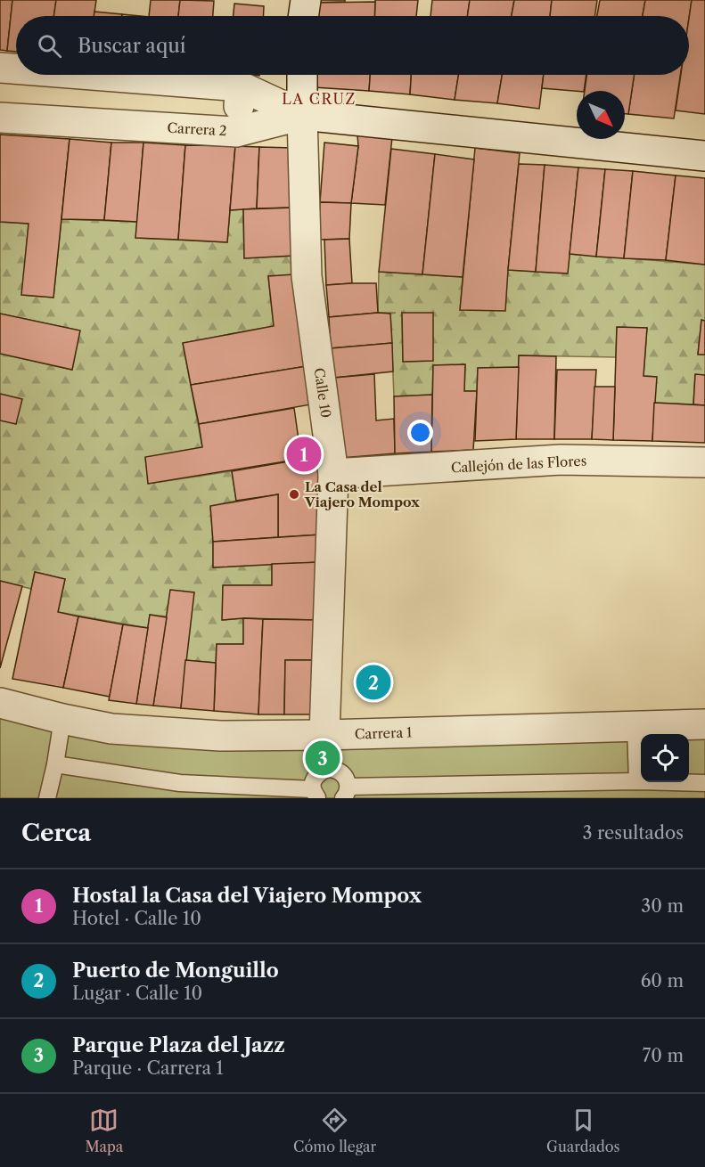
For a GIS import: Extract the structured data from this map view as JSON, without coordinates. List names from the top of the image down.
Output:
{
  "streets": {
    "street": [
      "Carrera 2",
      "Calle 10",
      "Callejón de las Flores",
      "Carrera 1"
    ]
  },
  "crossings": [
    ["Calle 10", "Callejón de las Flores"],
    ["Calle 10", "Carrera 1"]
  ],
  "districts": ["LA CRUZ"],
  "places": ["La Casa del Viajero Mompox"],
  "north": "bottom right",
  "page": {
    "search": "Buscar aquí",
    "pins": ["1", "2", "3"],
    "heading": ["Cerca", "3 resultados"],
    "list": [
      {
        "mark": "1",
        "name": "Hostal la Casa del Viajero Mompox",
        "note": "Hotel · Calle 10",
        "value": "30 m"
      },
      {
        "mark": "2",
        "name": "Puerto de Monguillo",
        "note": "Lugar · Calle 10",
        "value": "60 m"
      },
      {
        "mark": "3",
        "name": "Parque Plaza del Jazz",
        "note": "Parque · Carrera 1",
        "value": "70 m"
      }
    ],
    "nav": ["Mapa", "Cómo llegar", "Guardados"]
  }
}
